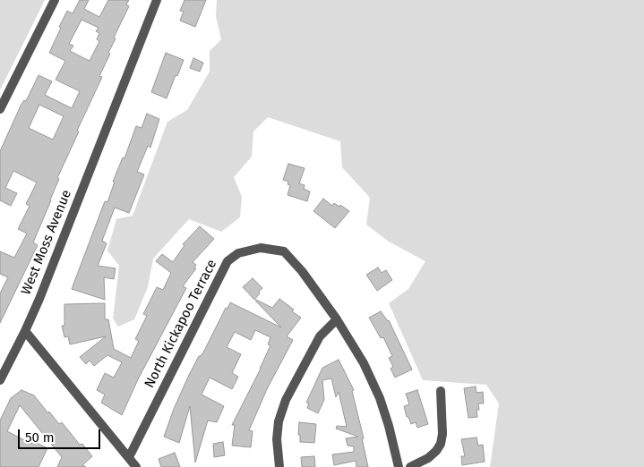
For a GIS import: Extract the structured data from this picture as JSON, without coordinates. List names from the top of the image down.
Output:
{
  "streets": {
    "street": ["West Moss Avenue", "North Kickapoo Terrace"]
  },
  "scale_bar": "50 m"
}
